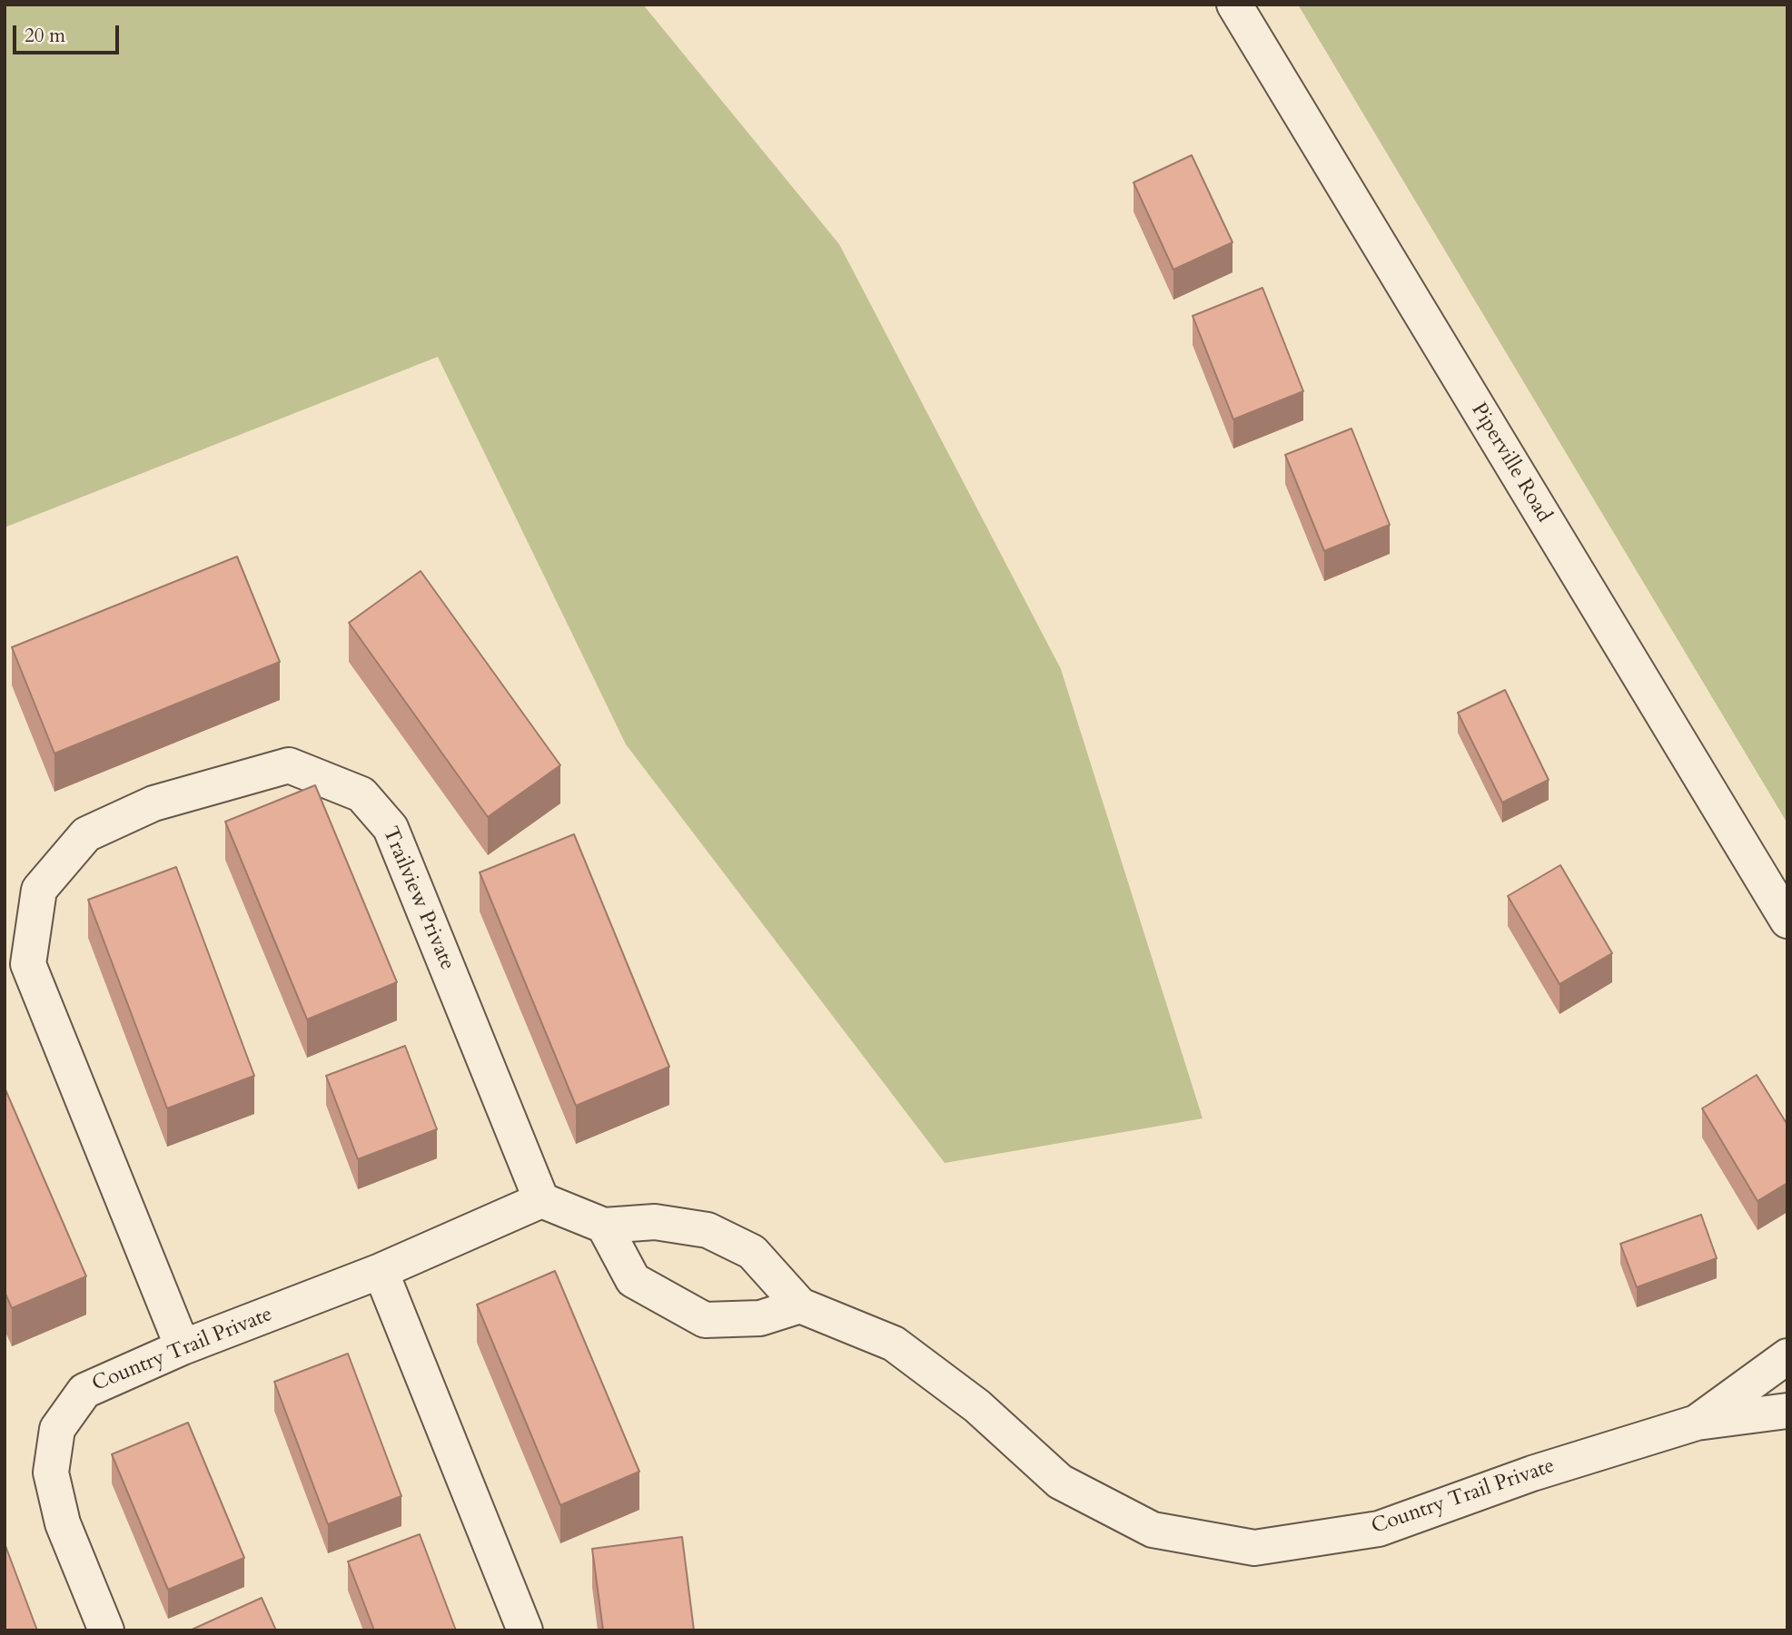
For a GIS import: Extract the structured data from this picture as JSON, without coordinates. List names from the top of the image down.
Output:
{
  "streets": {
    "street": ["Piperville Road", "Trailview Private", "Country Trail Private"]
  },
  "crossings": [
    ["Trailview Private", "Country Trail Private"]
  ],
  "scale_bar": "20 m"
}
